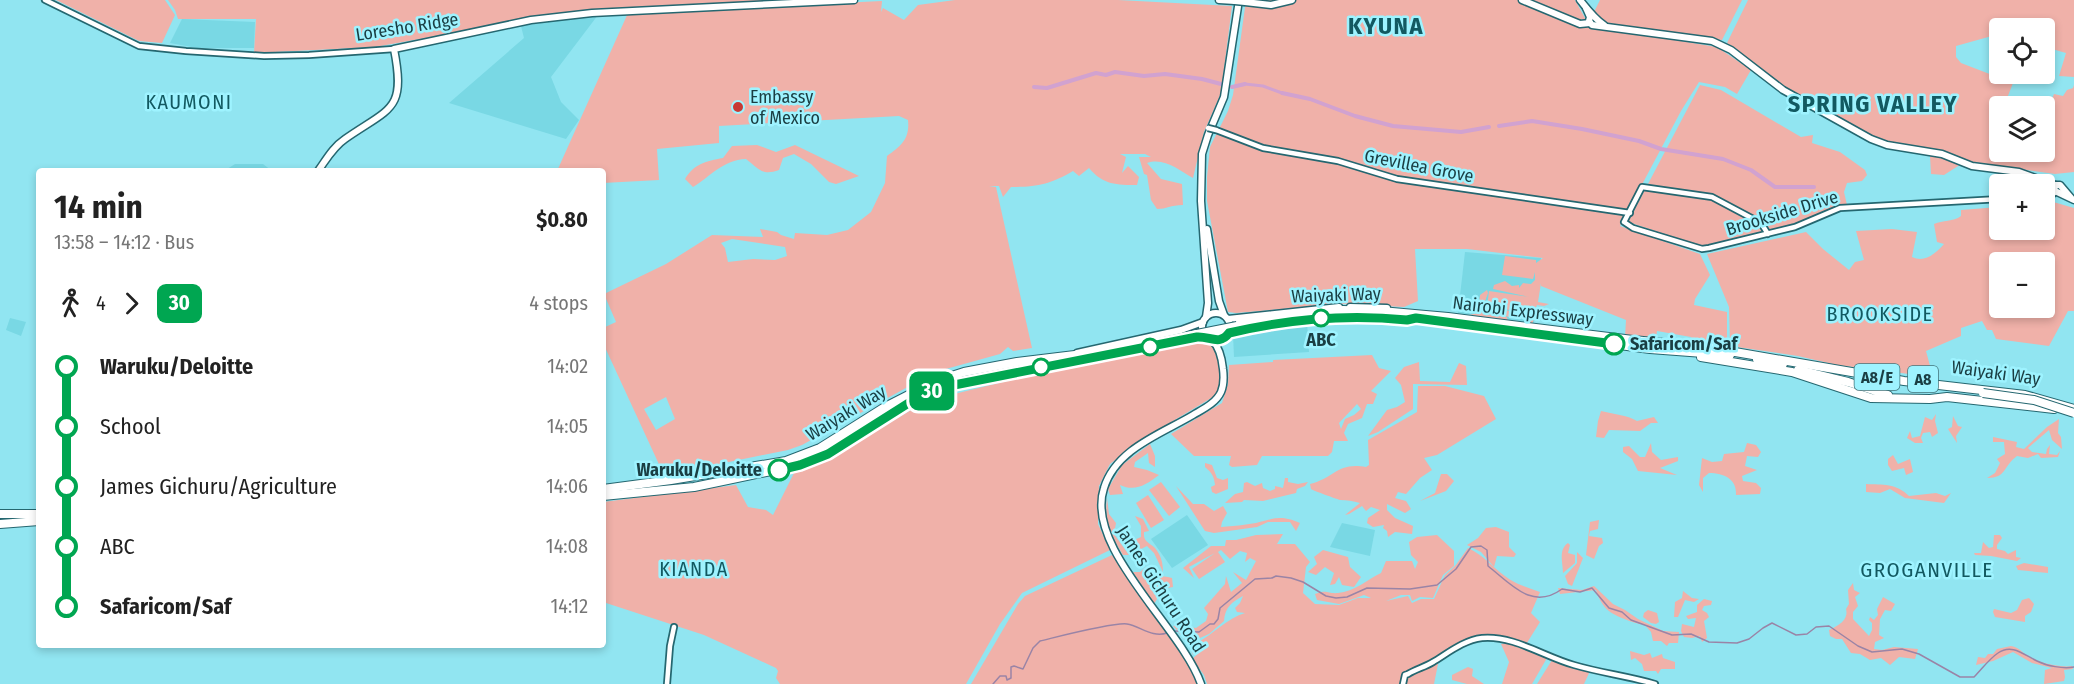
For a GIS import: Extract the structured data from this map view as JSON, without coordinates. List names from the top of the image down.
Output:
{
  "streets": {
    "highway": [
      "Waiyaki Way",
      "Nairobi Expressway",
      "A8/E",
      "A8"
    ],
    "main road": ["Loresho Ridge", "James Gichuru Road"],
    "street": ["Grevillea Grove", "Brookside Drive"]
  },
  "crossings": [
    ["Grevillea Grove", "Brookside Drive"],
    ["Waiyaki Way", "Nairobi Expressway"],
    ["Waiyaki Way", "A8"],
    ["Nairobi Expressway", "A8"]
  ],
  "districts": [
    "KYUNA",
    "KAUMONI",
    "SPRING VALLEY",
    "BROOKSIDE",
    "KIANDA",
    "GROGANVILLE"
  ],
  "places": [
    "Embassy of Mexico",
    "ABC",
    "Safaricom/Saf",
    "Waruku/Deloitte"
  ],
  "lines": ["bus line 30"],
  "page": {
    "on_map": "30",
    "map_buttons": ["+", "−"],
    "heading": ["14 min", "13:58 – 14:12 · Bus", "$0.80"],
    "legs": ["4", "30", "4 stops"],
    "list": [
      {
        "name": "Waruku/Deloitte",
        "value": "14:02"
      },
      {
        "name": "School",
        "value": "14:05"
      },
      {
        "name": "James Gichuru/Agriculture",
        "value": "14:06"
      },
      {
        "name": "ABC",
        "value": "14:08"
      },
      {
        "name": "Safaricom/Saf",
        "value": "14:12"
      }
    ]
  }
}
